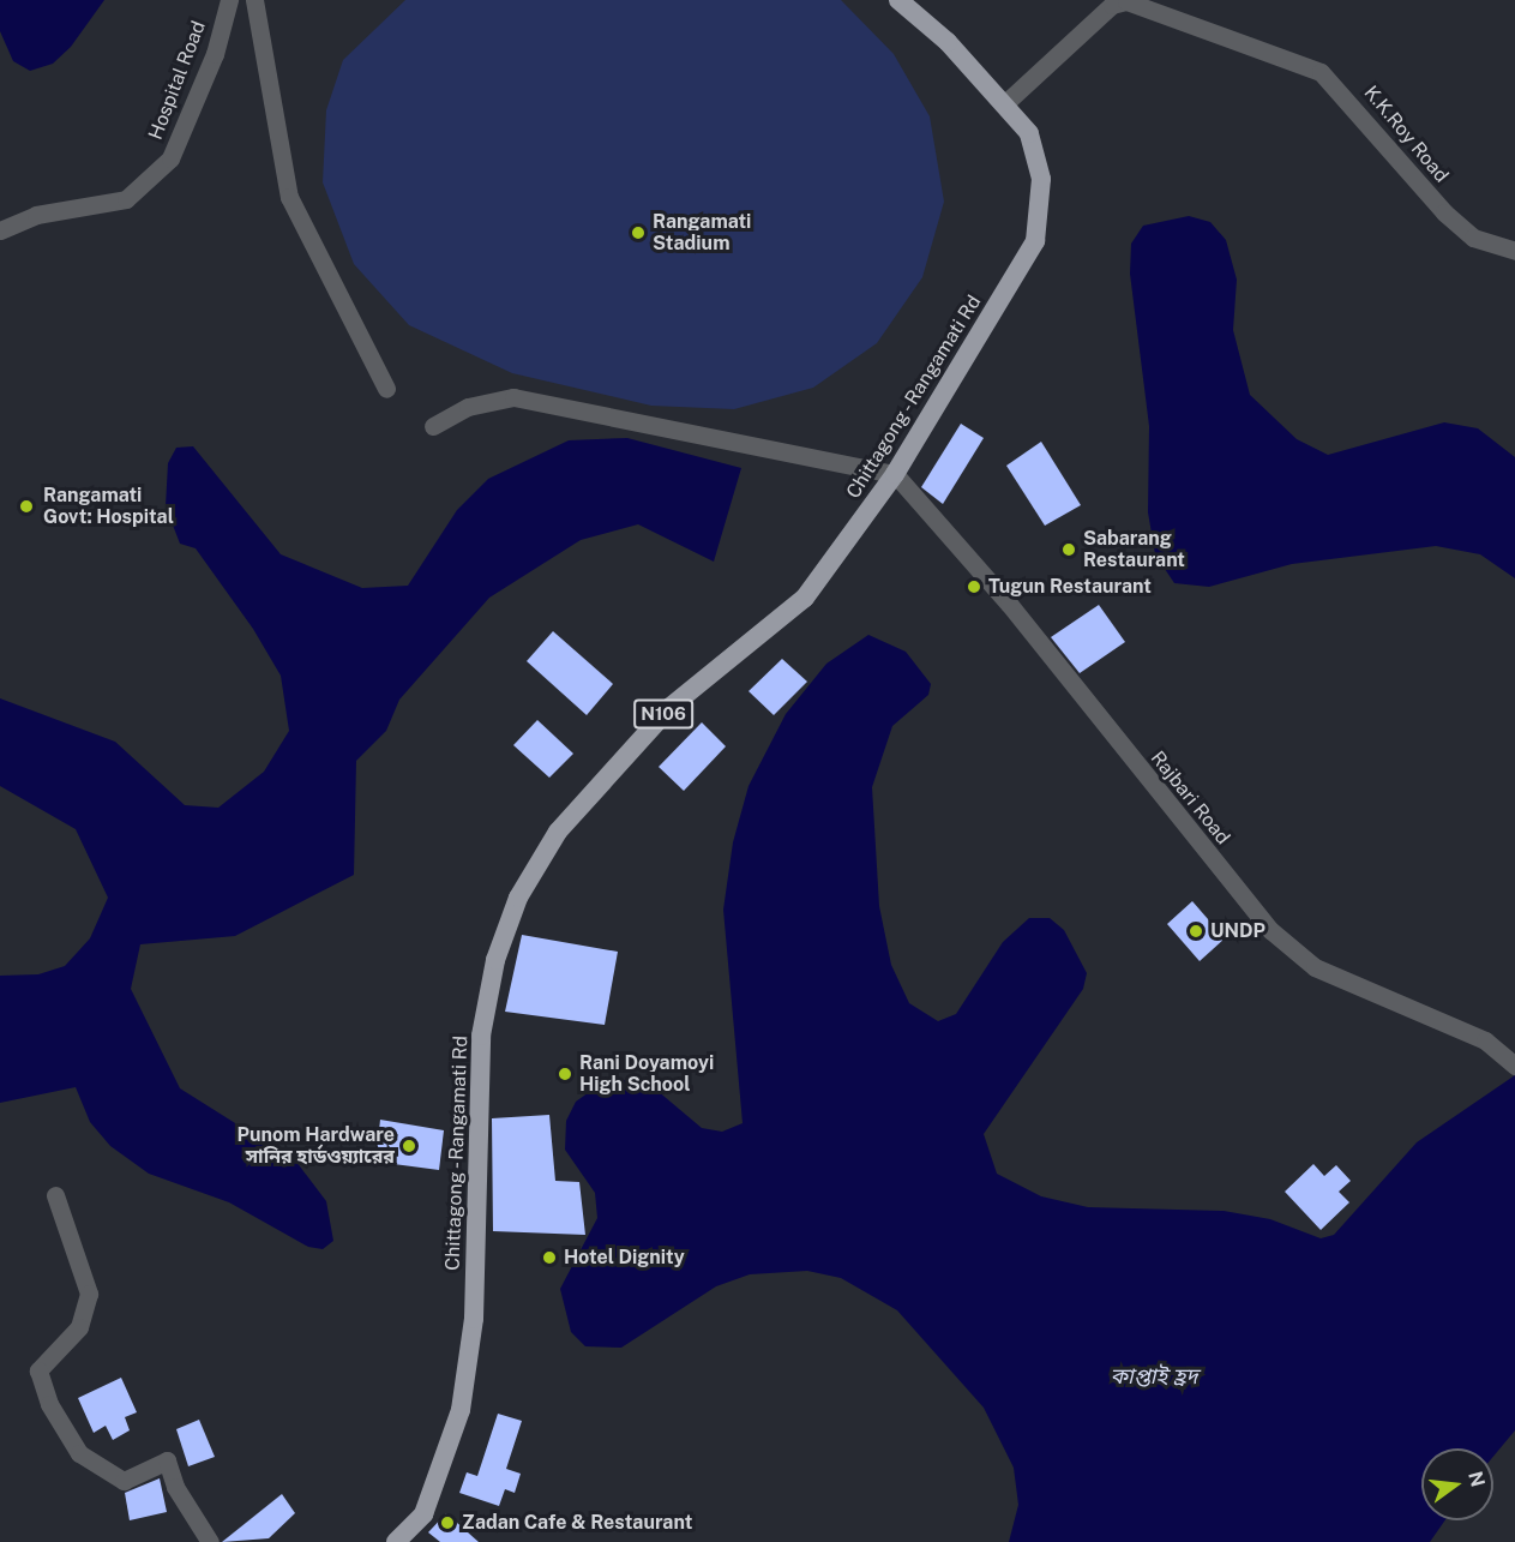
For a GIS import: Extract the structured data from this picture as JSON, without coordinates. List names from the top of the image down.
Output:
{
  "streets": {
    "highway": ["Chittagong - Rangamati Rd", "N106"],
    "street": ["Hospital Road", "K.K.Roy Road", "Rajbari Road"]
  },
  "crossings": [
    ["K.K.Roy Road", "Chittagong - Rangamati Rd"],
    ["Chittagong - Rangamati Rd", "Rajbari Road"]
  ],
  "water": ["কাপ্তাই হ্রদ"],
  "places": [
    "Rangamati Stadium",
    "Rangamati Govt: Hospital",
    "Sabarang Restaurant",
    "Tugun Restaurant",
    "UNDP",
    "Rani Doyamoyi High School",
    "Punom Hardware সানির হার্ডওয়্যারের",
    "Hotel Dignity",
    "Zadan Cafe & Restaurant"
  ],
  "north": "right"
}
